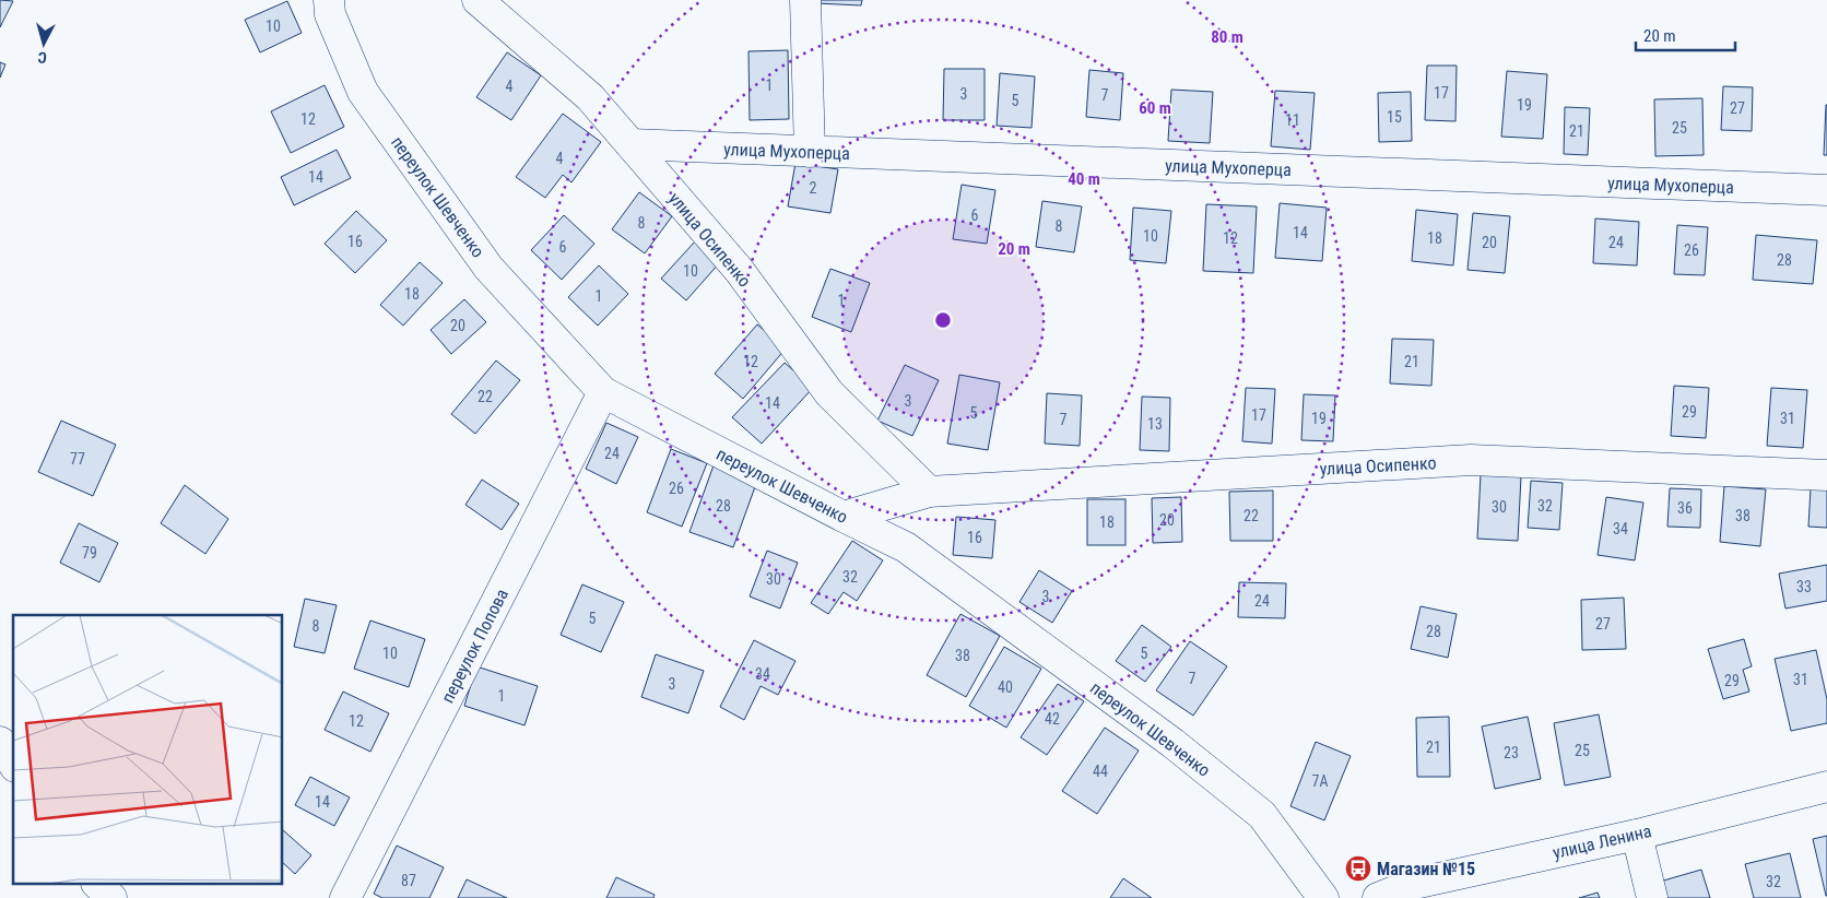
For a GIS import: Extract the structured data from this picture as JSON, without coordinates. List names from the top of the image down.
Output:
{
  "streets": {
    "street": [
      "улица Мухоперца",
      "переулок Шевченко",
      "улица Осипенко",
      "переулок Попова",
      "улица Ленина"
    ]
  },
  "crossings": [
    ["улица Мухоперца", "улица Осипенко"],
    ["переулок Шевченко", "улица Осипенко"],
    ["переулок Шевченко", "переулок Попова"]
  ],
  "places": {
    "bus stop": ["Магазин №15"]
  },
  "house_numbers": [
    "10",
    "1",
    "4",
    "17",
    "3",
    "7",
    "5",
    "19",
    "27",
    "15",
    "12",
    "11",
    "25",
    "21",
    "4",
    "14",
    "2",
    "6",
    "8",
    "8",
    "14",
    "10",
    "12",
    "18",
    "16",
    "20",
    "24",
    "6",
    "26",
    "28",
    "10",
    "18",
    "1",
    "1",
    "20",
    "12",
    "21",
    "22",
    "3",
    "14",
    "29",
    "5",
    "17",
    "19",
    "31",
    "7",
    "13",
    "24",
    "77",
    "26",
    "28",
    "32",
    "30",
    "36",
    "22",
    "38",
    "20",
    "18",
    "34",
    "16",
    "79",
    "32",
    "30",
    "33",
    "3",
    "24",
    "5",
    "27",
    "8",
    "28",
    "10",
    "5",
    "38",
    "34",
    "7",
    "31",
    "29",
    "3",
    "40",
    "1",
    "42",
    "12",
    "21",
    "25",
    "23",
    "44",
    "7А",
    "14",
    "87",
    "32"
  ],
  "scale_bar": "20 m",
  "north": "bottom",
  "rings": [
    "80 m",
    "60 m",
    "40 m",
    "20 m"
  ]
}
